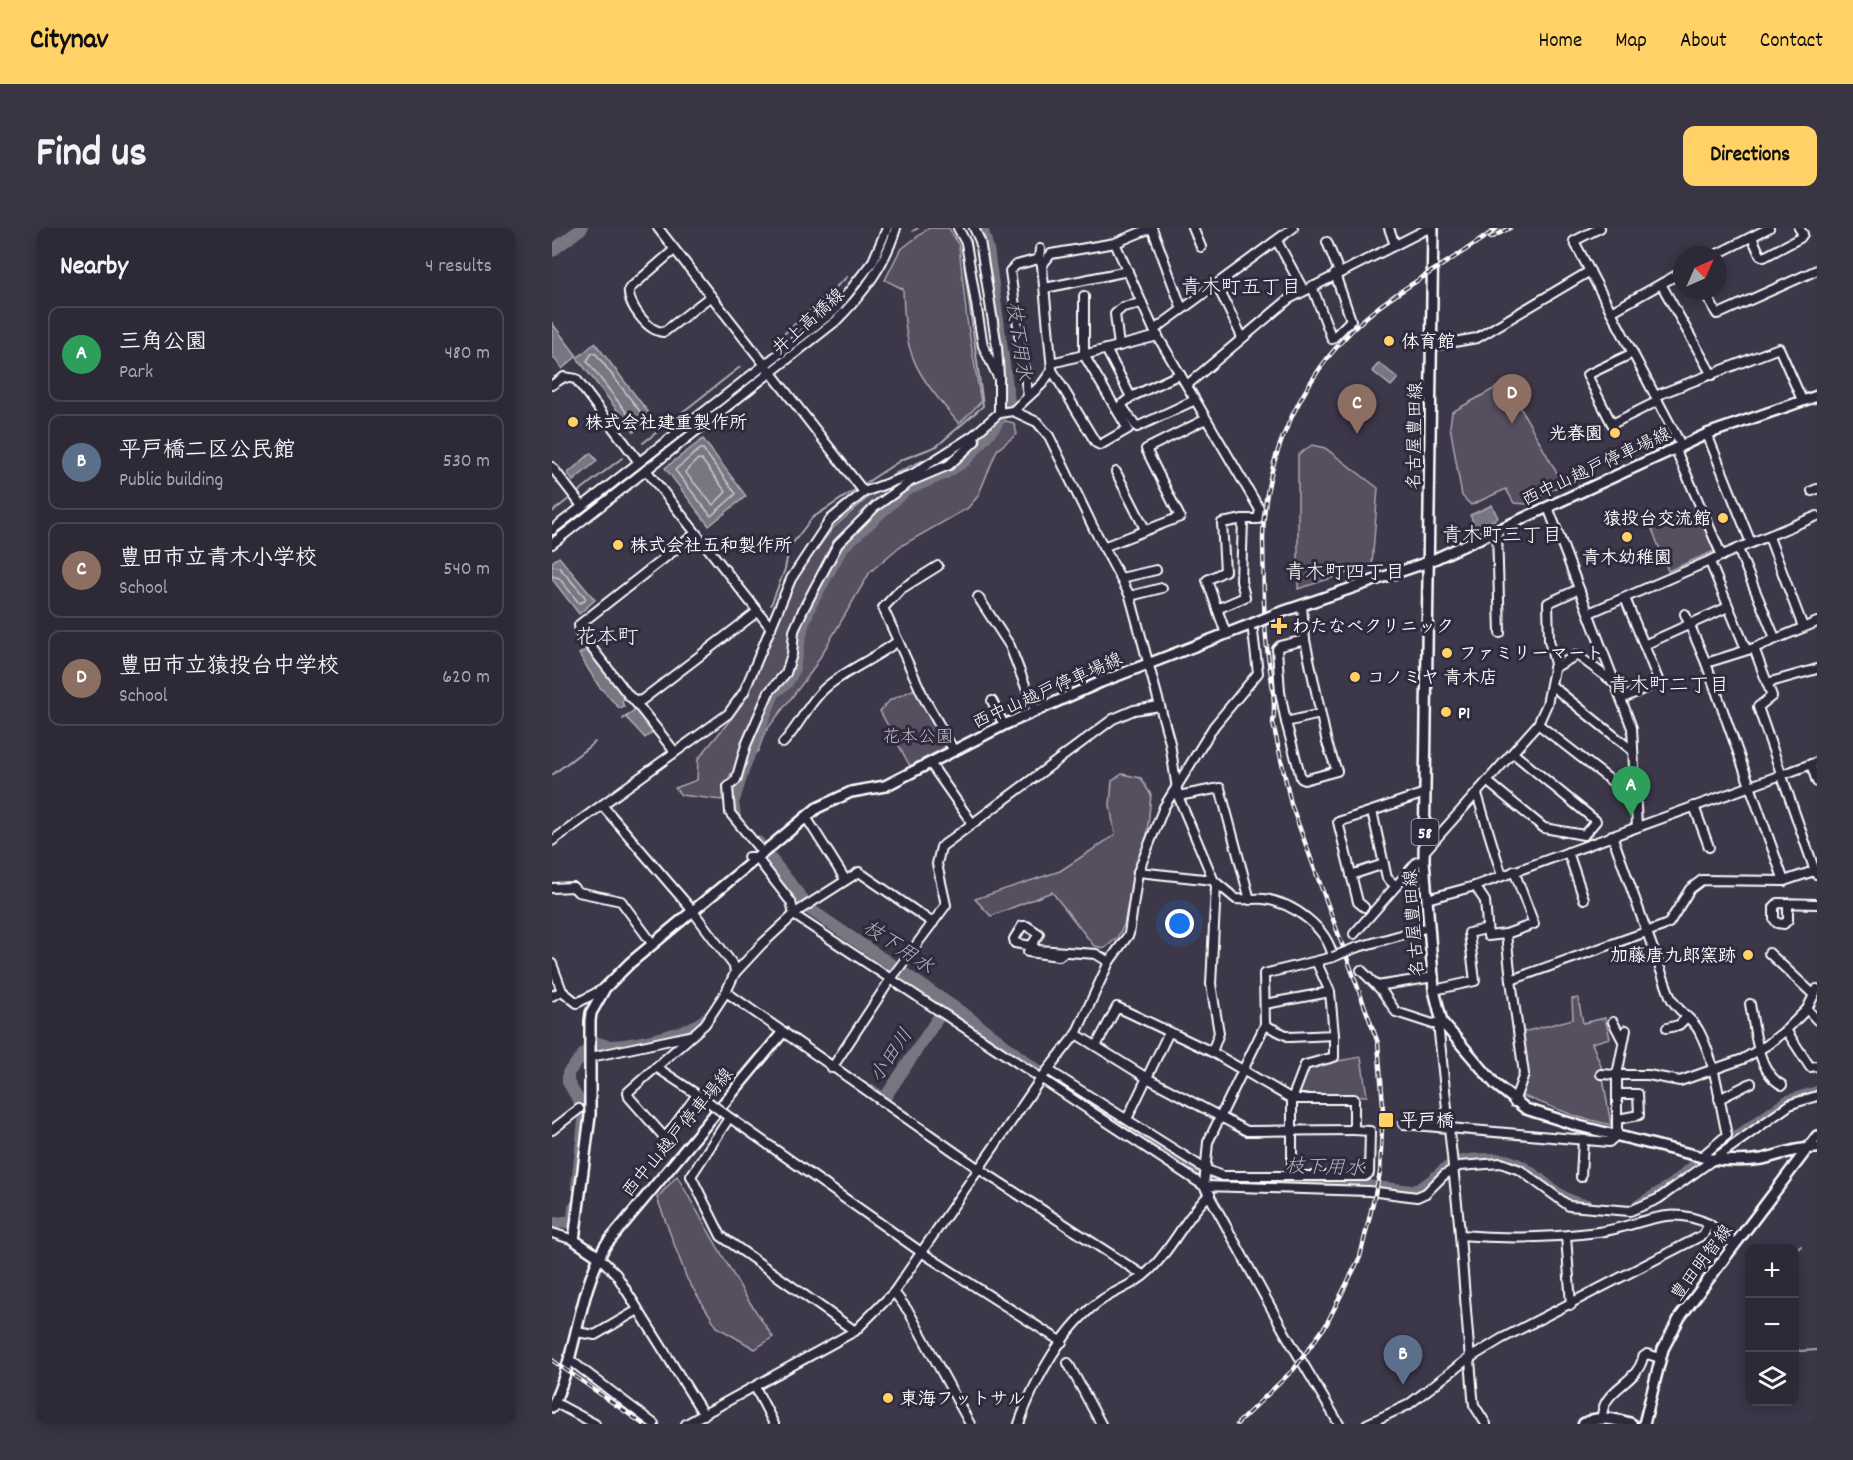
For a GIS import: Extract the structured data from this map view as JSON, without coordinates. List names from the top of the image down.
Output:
{
  "streets": {
    "main road": [
      "名古屋豊田線",
      "西中山越戸停車場線",
      "58",
      "豊田明智線"
    ],
    "street": ["井上高橋線"]
  },
  "crossings": [
    ["名古屋豊田線", "西中山越戸停車場線"],
    ["名古屋豊田線", "豊田明智線"]
  ],
  "districts": [
    "青木町五丁目",
    "青木町三丁目",
    "青木町四丁目",
    "花本町",
    "青木町二丁目"
  ],
  "water": ["枝下用水", "小田川"],
  "parks": ["花本公園"],
  "places": {
    "other": [
      "体育館",
      "株式会社建重製作所",
      "光春園",
      "猿投台交流館",
      "青木幼稚園",
      "株式会社五和製作所",
      "ファミリーマート",
      "コノミヤ 青木店",
      "P1",
      "加藤唐九郎窯跡",
      "東海フットサル"
    ],
    "health": ["わたなべクリニック"],
    "transit": ["平戸橋"]
  },
  "north": "top right",
  "page": {
    "header": "Citynav",
    "nav": [
      "Home",
      "Map",
      "About",
      "Contact"
    ],
    "title": "Find us",
    "buttons": "Directions",
    "heading": ["Nearby", "4 results"],
    "list": [
      {
        "mark": "A",
        "name": "三角公園",
        "note": "Park",
        "value": "480 m"
      },
      {
        "mark": "B",
        "name": "平戸橋二区公民館",
        "note": "Public building",
        "value": "530 m"
      },
      {
        "mark": "C",
        "name": "豊田市立青木小学校",
        "note": "School",
        "value": "540 m"
      },
      {
        "mark": "D",
        "name": "豊田市立猿投台中学校",
        "note": "School",
        "value": "620 m"
      }
    ],
    "pins": [
      "D",
      "C",
      "A",
      "B"
    ],
    "map_buttons": ["+", "−"]
  }
}
